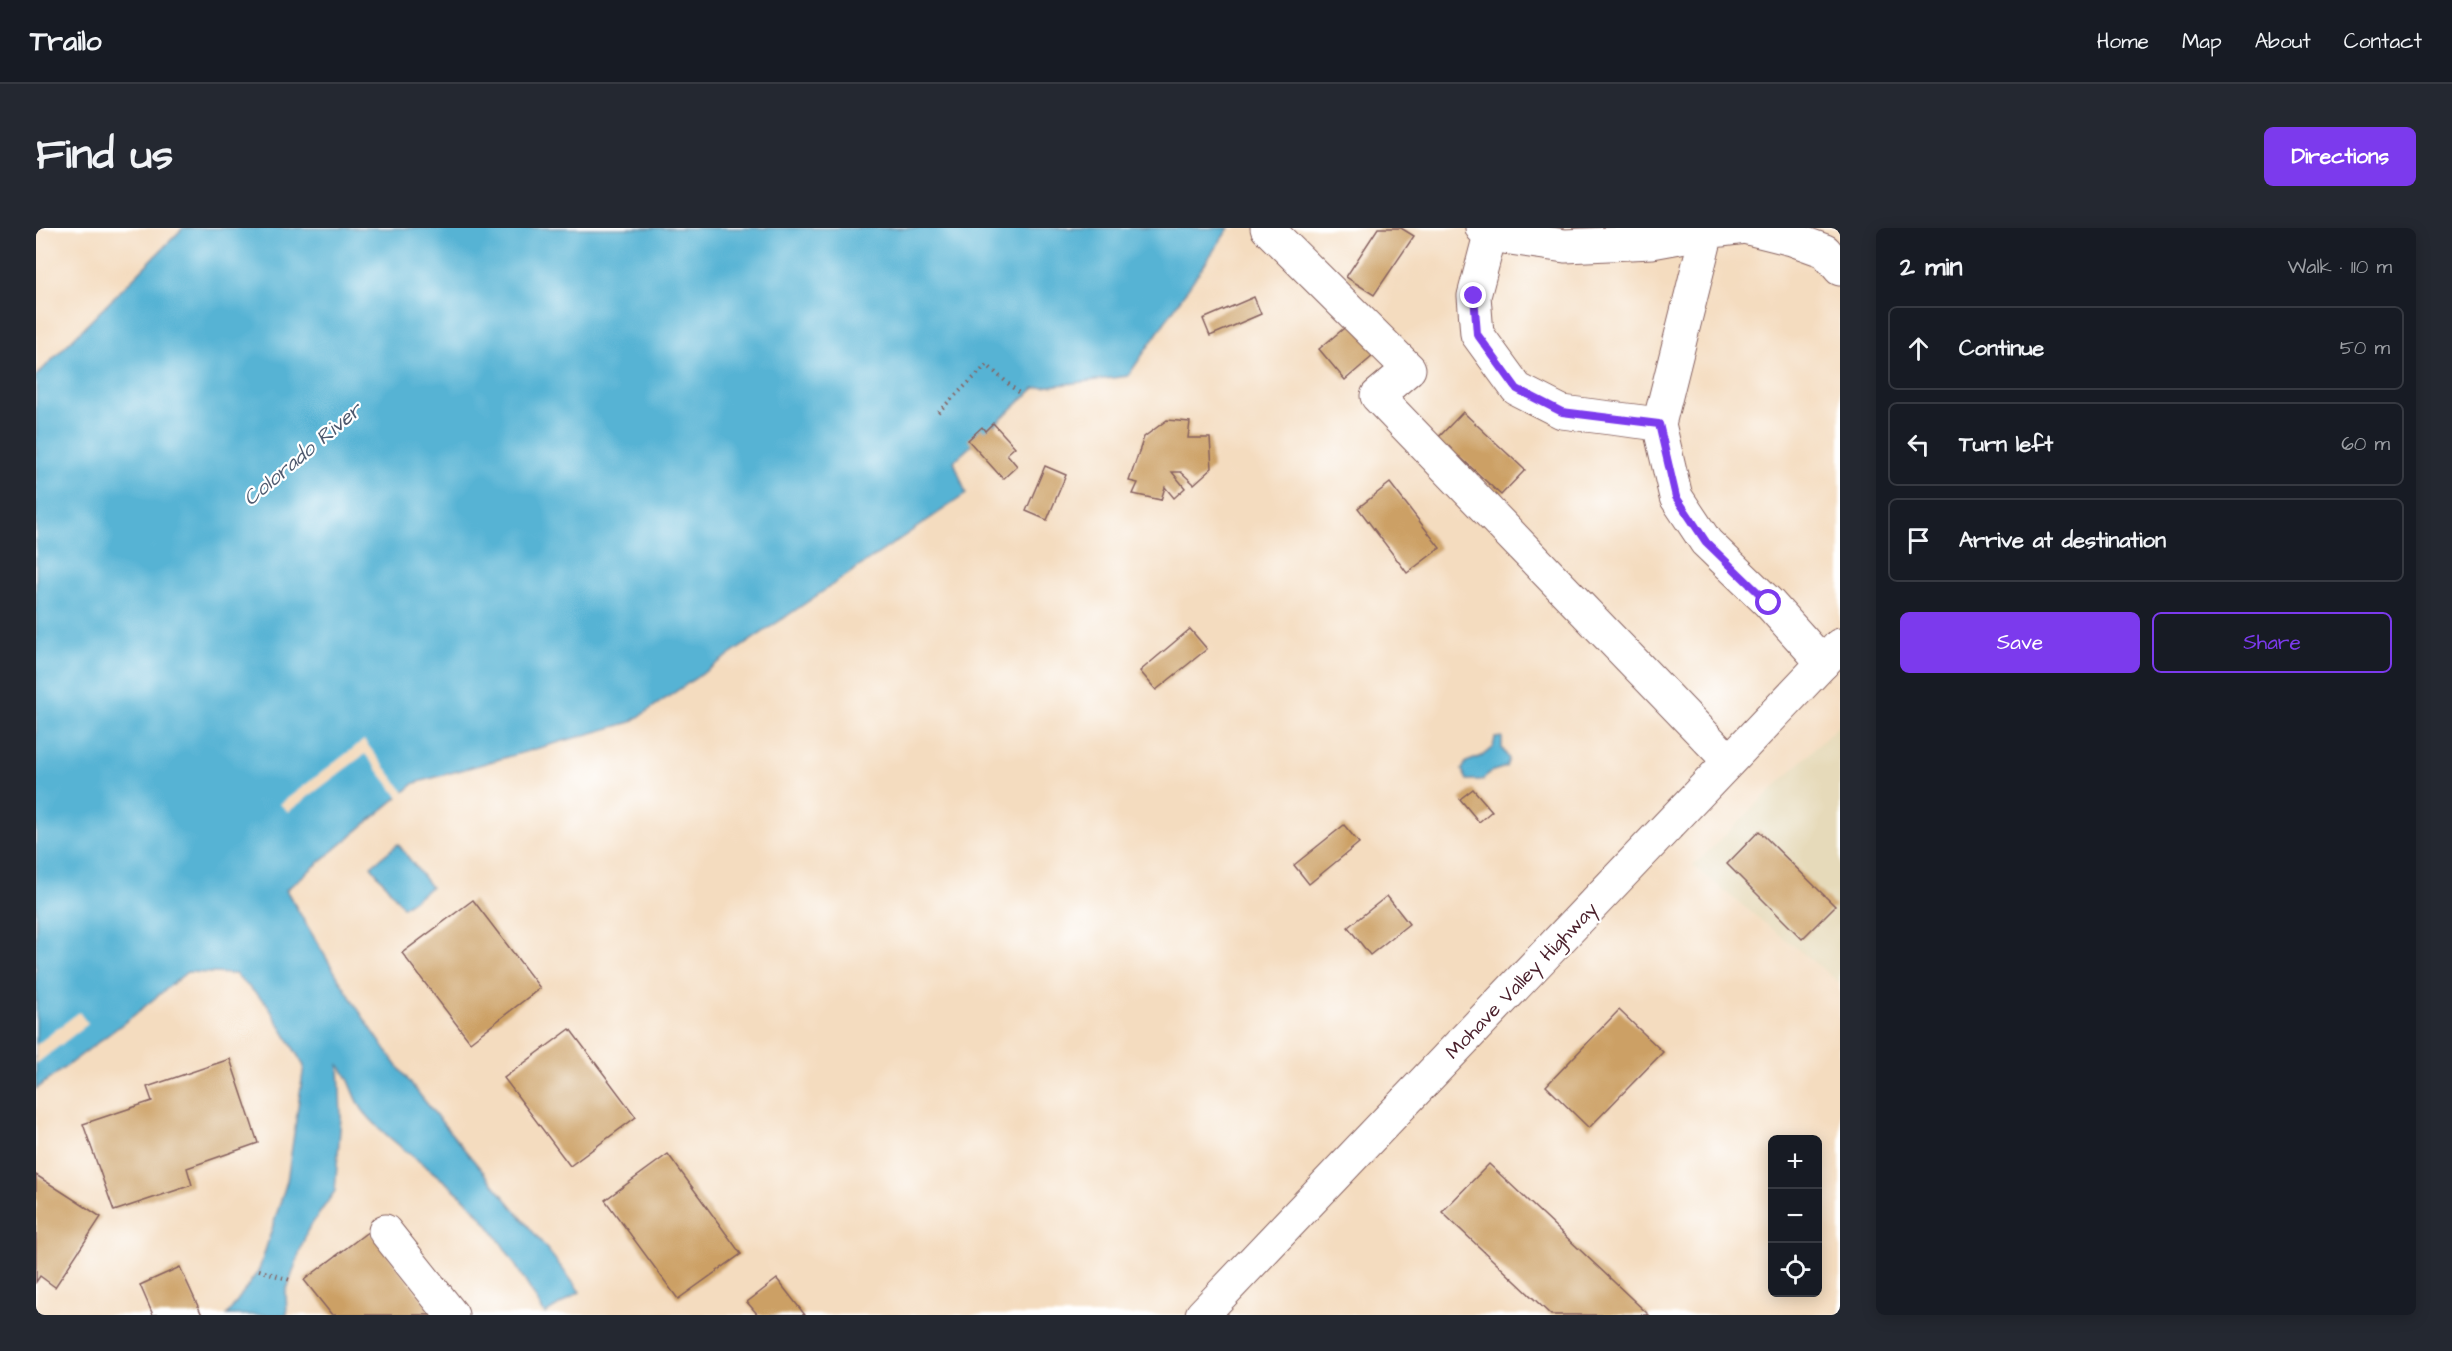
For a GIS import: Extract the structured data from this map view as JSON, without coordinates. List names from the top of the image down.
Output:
{
  "streets": {
    "main road": ["Mohave Valley Highway"]
  },
  "water": ["Colorado River"],
  "page": {
    "header": "Trailo",
    "nav": [
      "Home",
      "Map",
      "About",
      "Contact"
    ],
    "title": "Find us",
    "buttons": [
      "Directions",
      ["Save", "Share"]
    ],
    "heading": ["2 min", "Walk · 110 m"],
    "list": [
      ["Continue", "50 m"],
      ["Turn left", "60 m"],
      "Arrive at destination"
    ],
    "map_buttons": ["+", "−"]
  }
}
